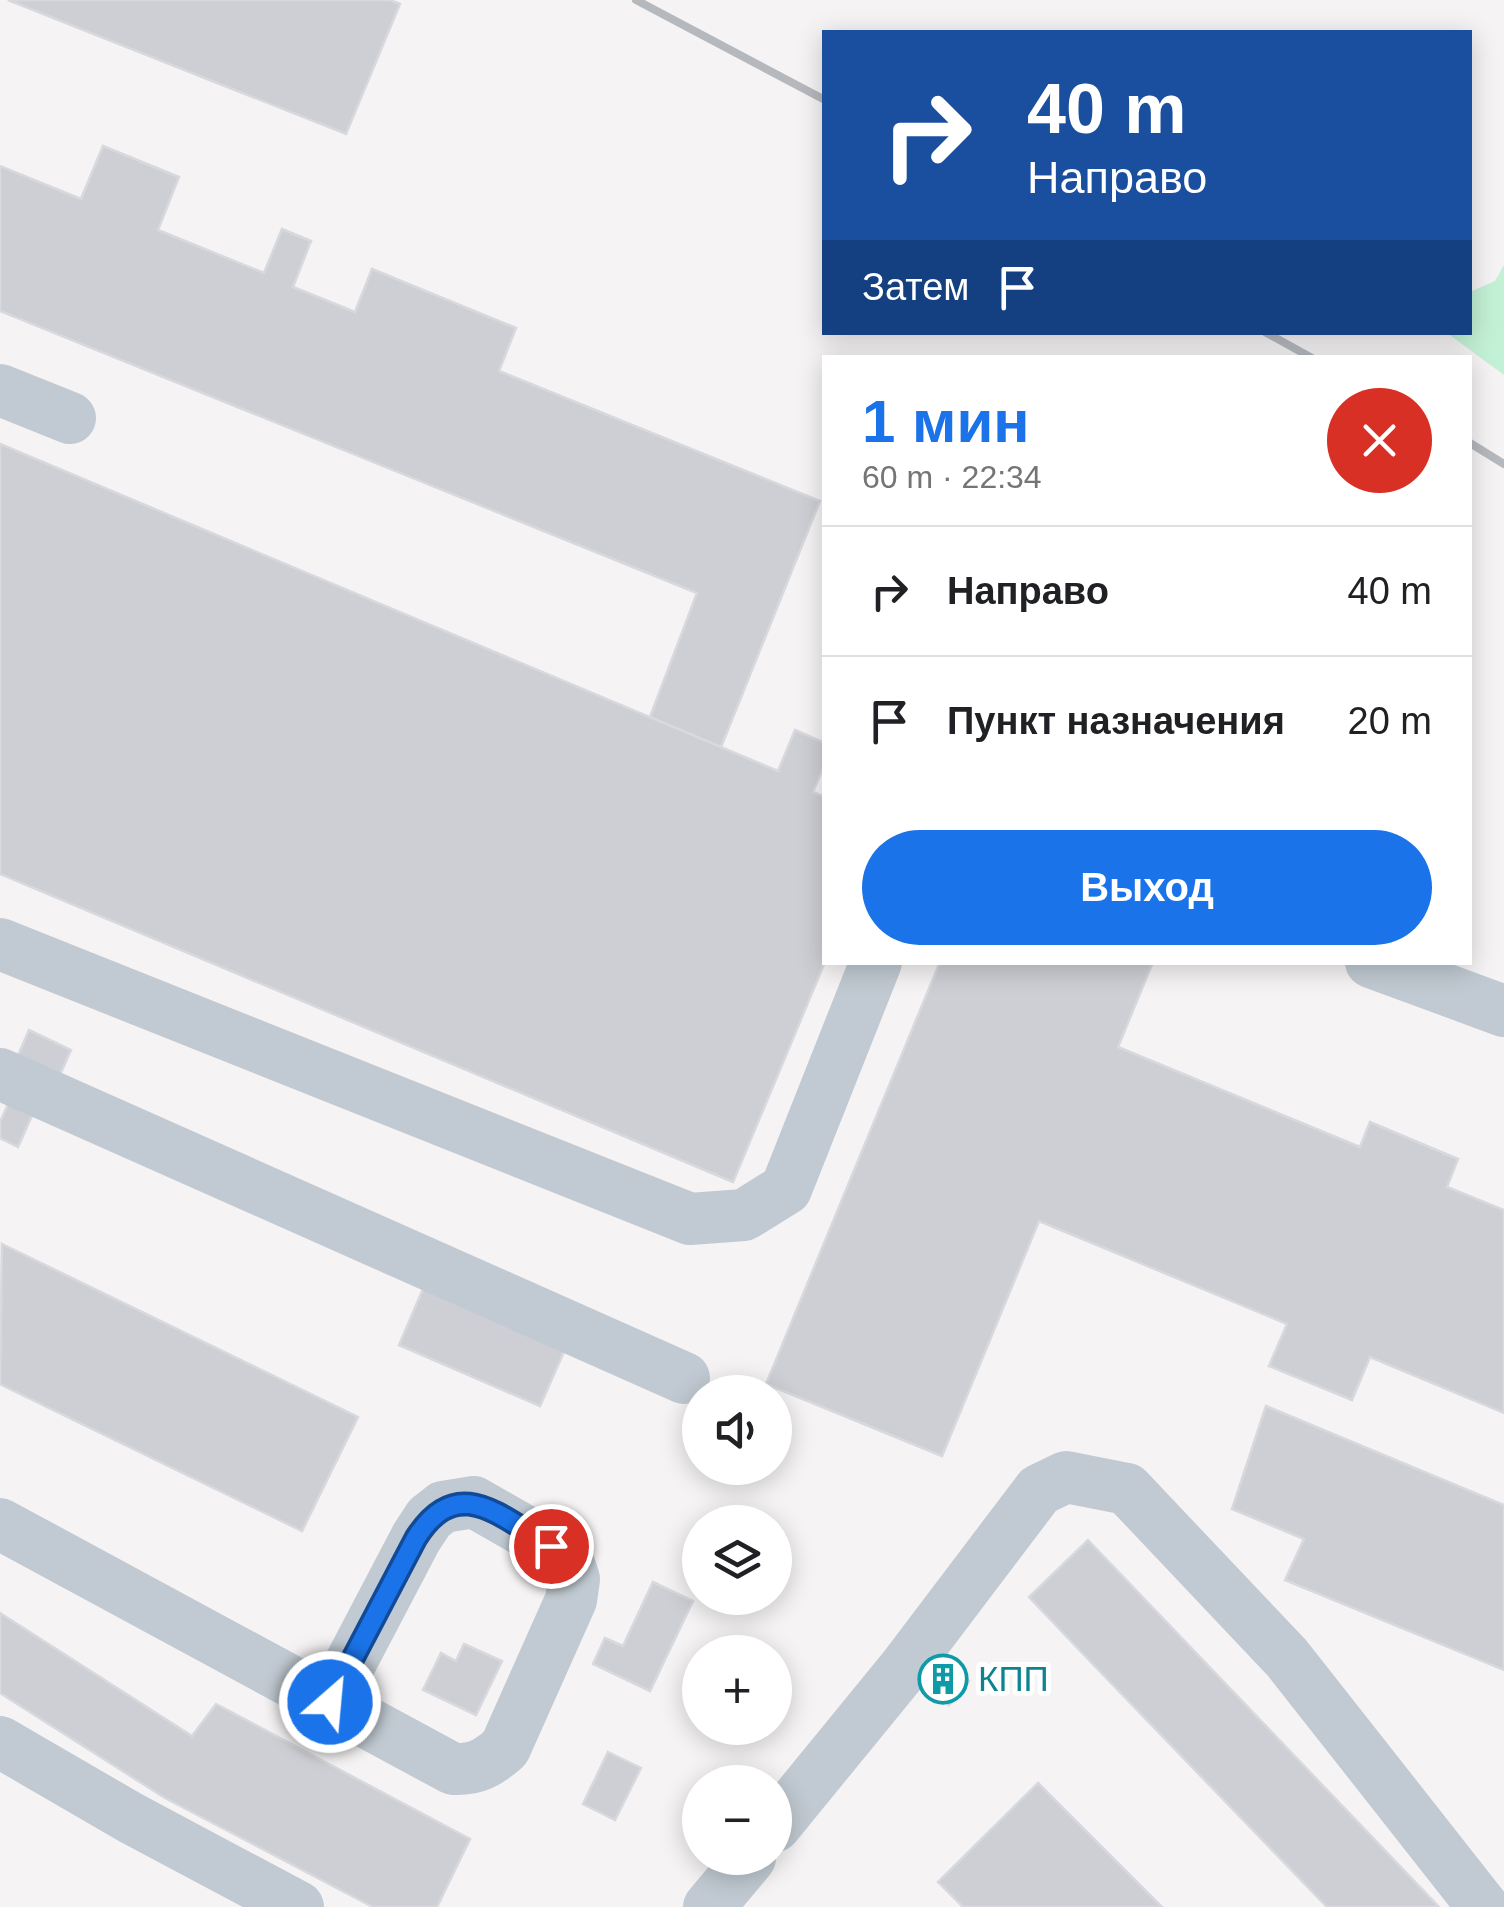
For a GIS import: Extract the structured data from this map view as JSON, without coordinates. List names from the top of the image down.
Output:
{
  "places": {
    "building": ["КПП"]
  },
  "page": {
    "turn": ["40 m", "Направо"],
    "then": "Затем",
    "heading": ["1 мин", "60 m · 22:34"],
    "list": [
      {
        "name": "Направо",
        "value": "40 m"
      },
      {
        "name": "Пункт назначения",
        "value": "20 m"
      }
    ],
    "buttons": "Выход",
    "map_buttons": ["+", "−"]
  }
}
